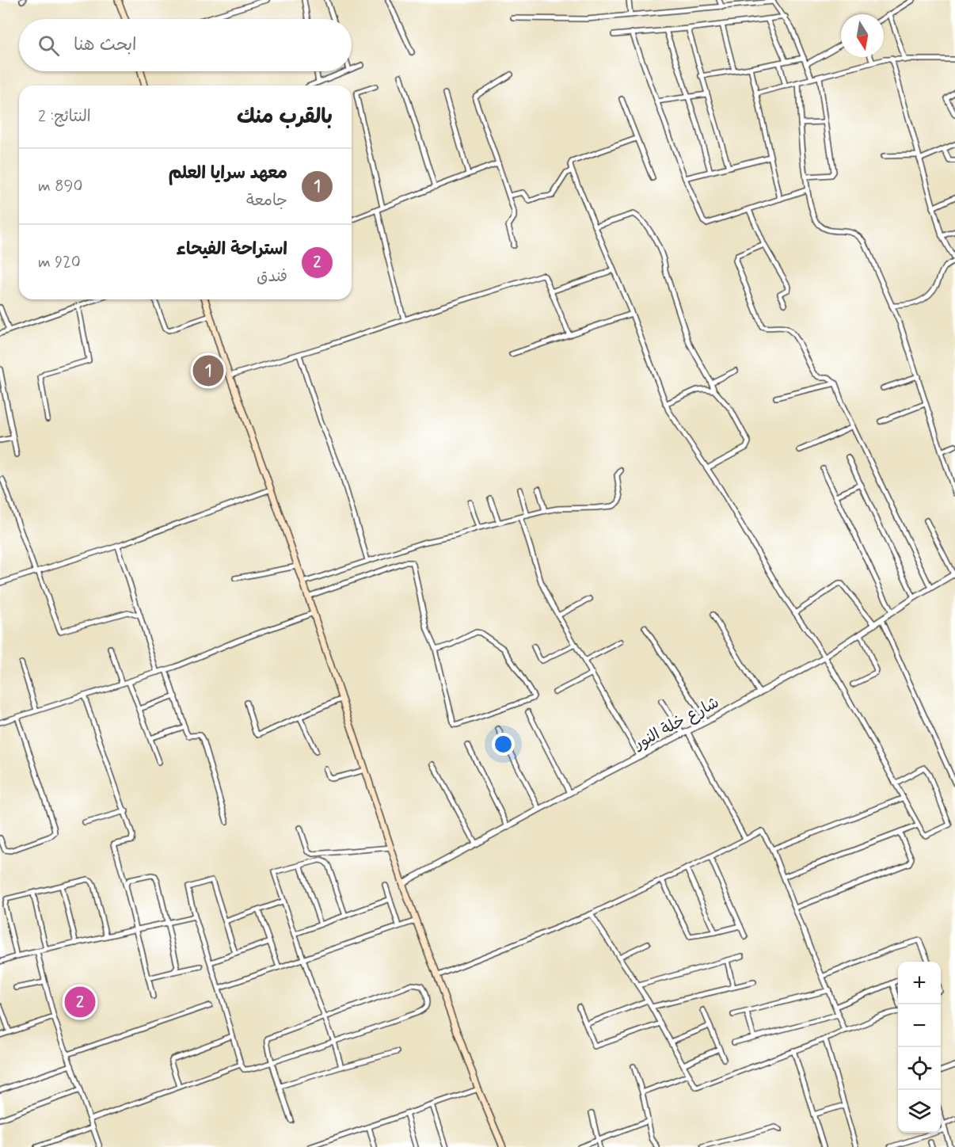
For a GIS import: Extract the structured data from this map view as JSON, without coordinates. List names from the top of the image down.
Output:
{
  "streets": {
    "street": ["شارع خلة النور"]
  },
  "north": "bottom",
  "page": {
    "search": "ابحث هنا",
    "heading": ["بالقرب منك", "النتائج: 2"],
    "list": [
      {
        "mark": "1",
        "name": "معهد سرايا العلم",
        "note": "جامعة",
        "value": "890 m"
      },
      {
        "mark": "2",
        "name": "استراحة الفيحاء",
        "note": "فندق",
        "value": "920 m"
      }
    ],
    "pins": ["1", "2"],
    "map_buttons": ["+", "−"]
  }
}
